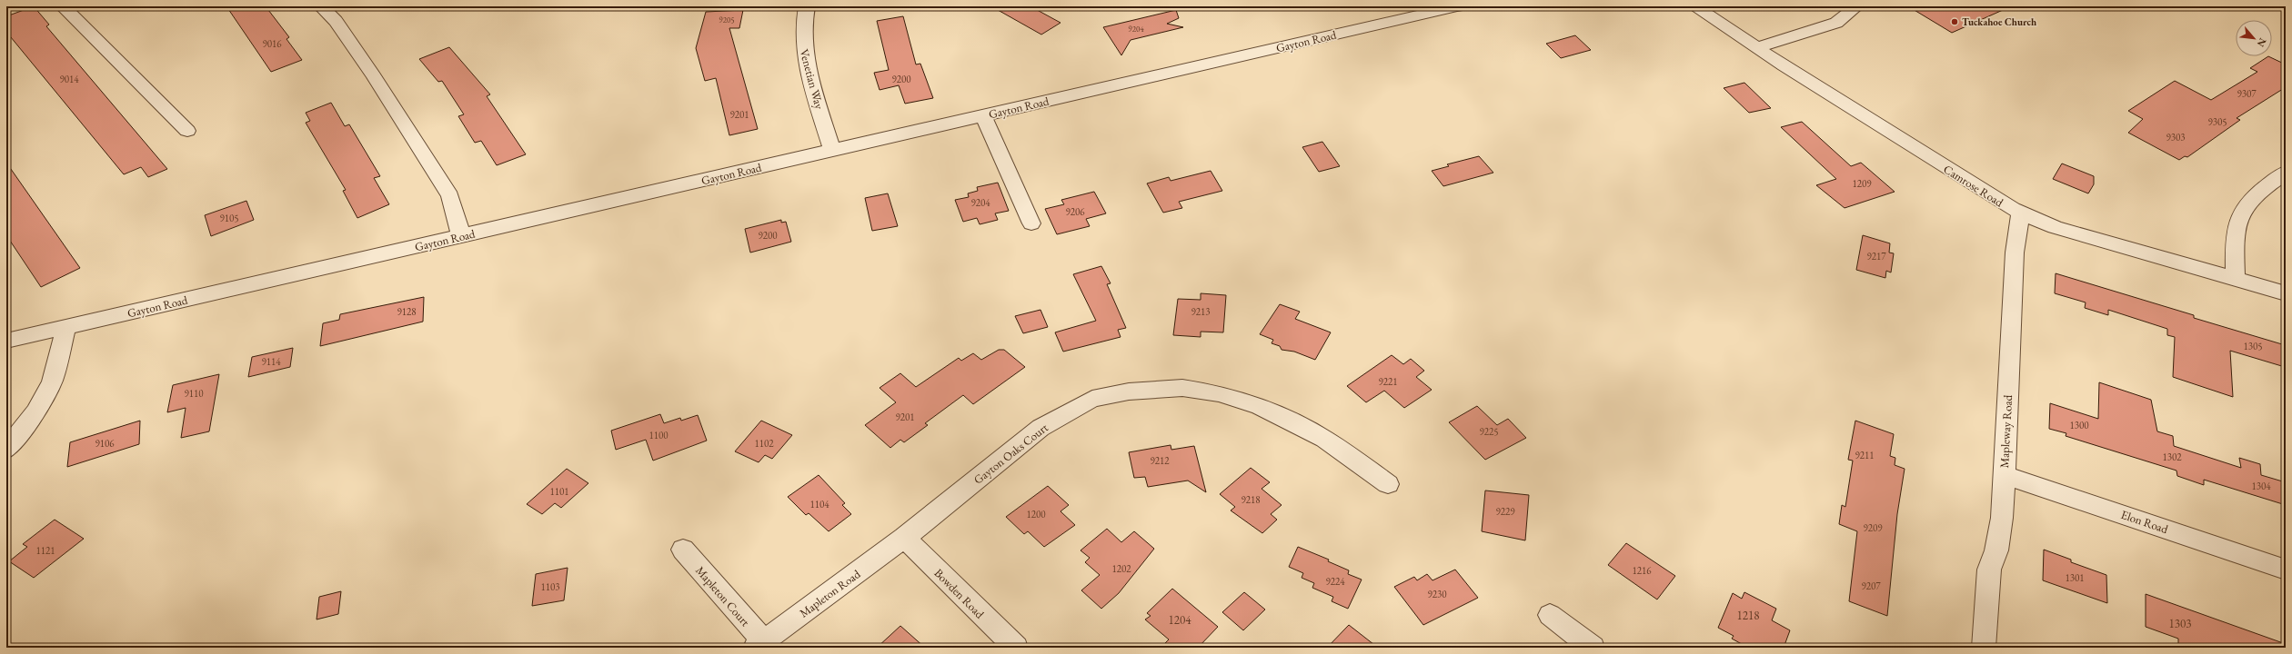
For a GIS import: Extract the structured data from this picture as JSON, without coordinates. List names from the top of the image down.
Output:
{
  "streets": {
    "street": [
      "Gayton Road",
      "Venetian Way",
      "Camrose Road",
      "Mapleway Road",
      "Gayton Oaks Court",
      "Elon Road",
      "Mapleton Road",
      "Bowden Road",
      "Mapleton Court"
    ]
  },
  "crossings": [
    ["Gayton Road", "Venetian Way"],
    ["Camrose Road", "Mapleway Road"],
    ["Mapleway Road", "Elon Road"],
    ["Gayton Oaks Court", "Mapleton Road"],
    ["Gayton Oaks Court", "Bowden Road"],
    ["Mapleton Road", "Bowden Road"],
    ["Mapleton Road", "Mapleton Court"]
  ],
  "places": ["Tuckahoe Church"],
  "house_numbers": [
    "9205",
    "9204",
    "9016",
    "9014",
    "9200",
    "9307",
    "9201",
    "9305",
    "9303",
    "1209",
    "9204",
    "9206",
    "9105",
    "9200",
    "9217",
    "9128",
    "9213",
    "1305",
    "9114",
    "9221",
    "9110",
    "9201",
    "1300",
    "9225",
    "1100",
    "9106",
    "1102",
    "9211",
    "1302",
    "9212",
    "1304",
    "1101",
    "9218",
    "1104",
    "9229",
    "1200",
    "9209",
    "1121",
    "1202",
    "1216",
    "1301",
    "9224",
    "9207",
    "1103",
    "9230",
    "1218",
    "1204",
    "1303"
  ],
  "north": "bottom right"
}
